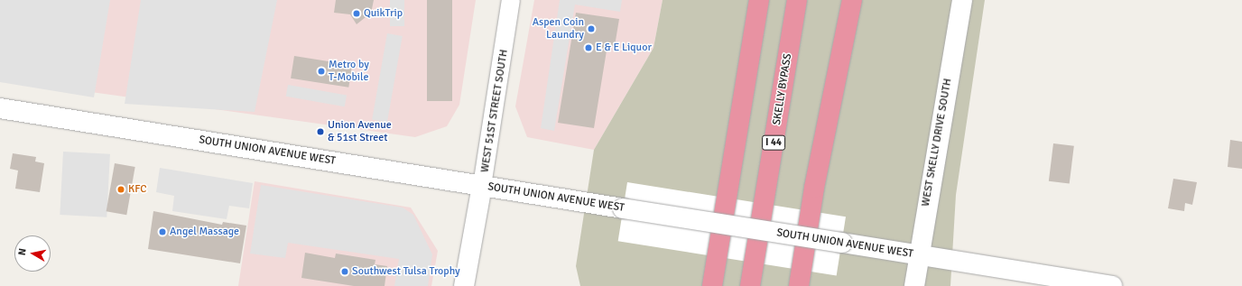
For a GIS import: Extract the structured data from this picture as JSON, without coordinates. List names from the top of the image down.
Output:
{
  "streets": {
    "highway": ["SKELLY BYPASS", "I 44"],
    "street": ["WEST 51ST STREET SOUTH", "WEST SKELLY DRIVE SOUTH", "SOUTH UNION AVENUE WEST"]
  },
  "crossings": [
    ["WEST 51ST STREET SOUTH", "SOUTH UNION AVENUE WEST"],
    ["WEST SKELLY DRIVE SOUTH", "SOUTH UNION AVENUE WEST"]
  ],
  "places": [
    "QuikTrip",
    "Aspen Coin Laundry",
    "E & E Liquor",
    "Metro by T-Mobile",
    "Union Avenue & 51st Street",
    "KFC",
    "Angel Massage",
    "Southwest Tulsa Trophy"
  ],
  "north": "left"
}
